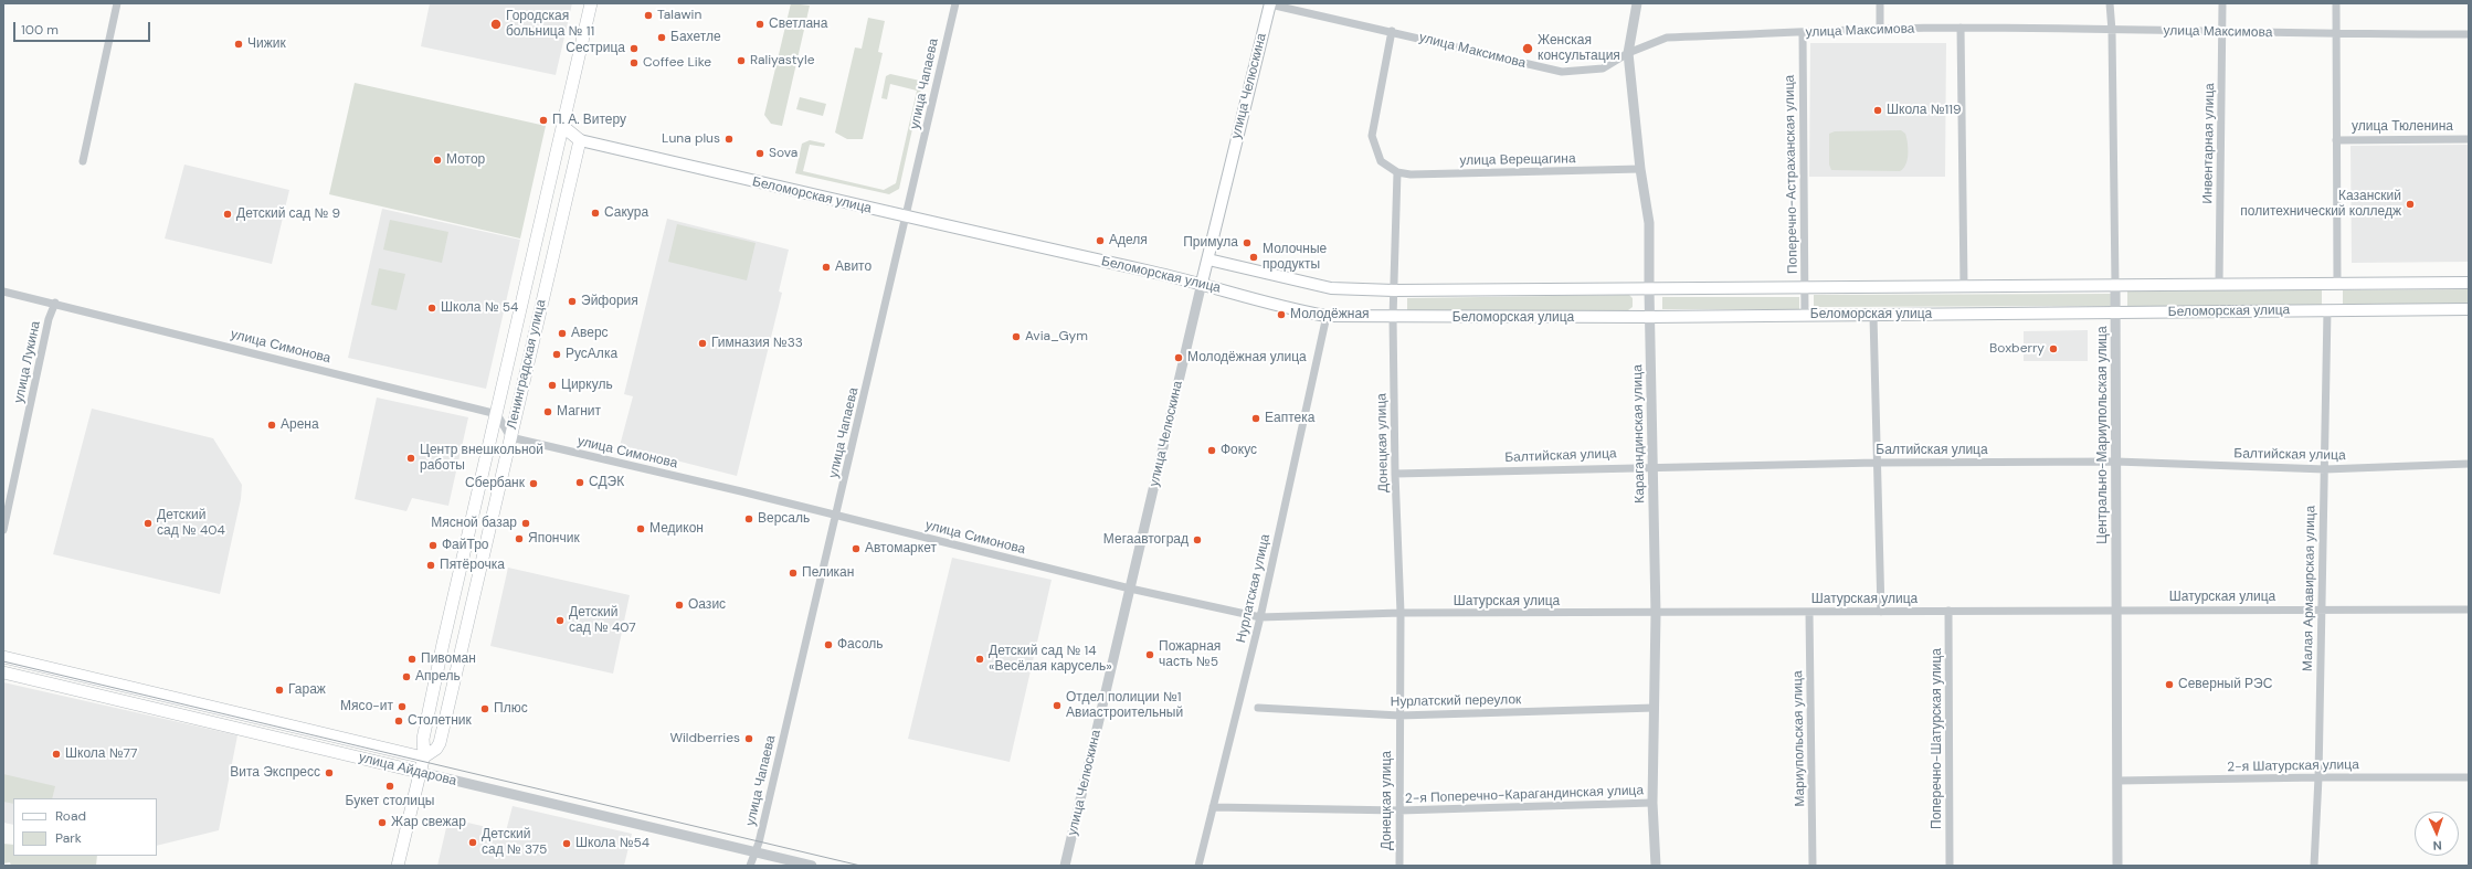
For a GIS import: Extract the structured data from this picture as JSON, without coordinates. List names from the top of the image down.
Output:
{
  "streets": {
    "main road": [
      "улица Челюскина",
      "Беломорская улица",
      "Ленинградская улица",
      "улица Айдарова"
    ],
    "street": [
      "улица Максимова",
      "улица Чапаева",
      "улица Тюленина",
      "Инвентарная улица",
      "улица Верещагина",
      "Поперечно-Астраханская улица",
      "улица Симонова",
      "улица Лукина",
      "Карагандинская улица",
      "Центрально-Мариупольская улица",
      "Донецкая улица",
      "Балтийская улица",
      "Нурлатская улица",
      "Малая Армавирская улица",
      "Шатурская улица",
      "Нурлатский переулок",
      "Мариупольская улица",
      "Поперечно-Шатурская улица",
      "2-я Шатурская улица",
      "2-я Поперечно-Карагандинская улица"
    ]
  },
  "crossings": [
    ["улица Максимова", "улица Челюскина"],
    ["улица Максимова", "Инвентарная улица"],
    ["улица Максимова", "Поперечно-Астраханская улица"],
    ["улица Максимова", "Карагандинская улица"],
    ["улица Максимова", "Центрально-Мариупольская улица"],
    ["улица Чапаева", "Беломорская улица"],
    ["улица Чапаева", "улица Симонова"],
    ["улица Чапаева", "улица Айдарова"],
    ["улица Челюскина", "Беломорская улица"],
    ["улица Челюскина", "улица Симонова"],
    ["Инвентарная улица", "Беломорская улица"],
    ["улица Верещагина", "Карагандинская улица"],
    ["улица Верещагина", "Донецкая улица"],
    ["Поперечно-Астраханская улица", "Беломорская улица"],
    ["Беломорская улица", "Ленинградская улица"],
    ["Беломорская улица", "Карагандинская улица"],
    ["Беломорская улица", "Центрально-Мариупольская улица"],
    ["Беломорская улица", "Донецкая улица"],
    ["Беломорская улица", "Нурлатская улица"],
    ["Беломорская улица", "Малая Армавирская улица"],
    ["улица Симонова", "улица Лукина"],
    ["улица Симонова", "Ленинградская улица"],
    ["улица Симонова", "Нурлатская улица"],
    ["улица Симонова", "Шатурская улица"],
    ["Ленинградская улица", "улица Айдарова"],
    ["Карагандинская улица", "Балтийская улица"],
    ["Карагандинская улица", "Шатурская улица"],
    ["Карагандинская улица", "Нурлатский переулок"],
    ["Карагандинская улица", "2-я Поперечно-Карагандинская улица"],
    ["Центрально-Мариупольская улица", "Балтийская улица"],
    ["Центрально-Мариупольская улица", "Шатурская улица"],
    ["Центрально-Мариупольская улица", "2-я Шатурская улица"],
    ["Донецкая улица", "Балтийская улица"],
    ["Донецкая улица", "Шатурская улица"],
    ["Донецкая улица", "Нурлатский переулок"],
    ["Донецкая улица", "2-я Поперечно-Карагандинская улица"],
    ["Балтийская улица", "Малая Армавирская улица"],
    ["Нурлатская улица", "Шатурская улица"],
    ["Нурлатская улица", "2-я Поперечно-Карагандинская улица"],
    ["Малая Армавирская улица", "Шатурская улица"],
    ["Малая Армавирская улица", "2-я Шатурская улица"],
    ["Шатурская улица", "Мариупольская улица"],
    ["Шатурская улица", "Поперечно-Шатурская улица"]
  ],
  "places": [
    "Talawin",
    "Городская больница № 11",
    "Светлана",
    "Бахетле",
    "Чижик",
    "Сестрица",
    "Женская консультация",
    "Raliyastyle",
    "Coffee Like",
    "Школа №119",
    "П. А. Витеру",
    "Luna plus",
    "Sova",
    "Мотор",
    "Казанский политехнический колледж",
    "Сакура",
    "Детский сад № 9",
    "Аделя",
    "Примула",
    "Молочные продукты",
    "Авито",
    "Эйфория",
    "Школа № 54",
    "Молодёжная",
    "Аверс",
    "Avia_Gym",
    "Гимназия №33",
    "Boxberry",
    "РусАлка",
    "Молодёжная улица",
    "Циркуль",
    "Магнит",
    "Еаптека",
    "Арена",
    "Фокус",
    "Центр внешкольной работы",
    "СДЭК",
    "Сбербанк",
    "Версаль",
    "Детский сад № 404",
    "Мясной базар",
    "Медикон",
    "Япончик",
    "Мегаавтоград",
    "ФайТро",
    "Автомаркет",
    "Пятёрочка",
    "Пеликан",
    "Оазис",
    "Детский сад № 407",
    "Фасоль",
    "Пожарная часть №5",
    "Пивоман",
    "Детский сад № 14 «Весёлая карусель»",
    "Апрель",
    "Северный РЭС",
    "Гараж",
    "Отдел полиции №1 Авиастроительный",
    "Мясо-ит",
    "Плюс",
    "Столетник",
    "Wildberries",
    "Школа №77",
    "Вита Экспресс",
    "Букет столицы",
    "Жар свежар",
    "Детский сад № 375",
    "Школа №54"
  ],
  "legend": ["Road", "Park"],
  "scale_bar": "100 m",
  "north": "bottom"
}
